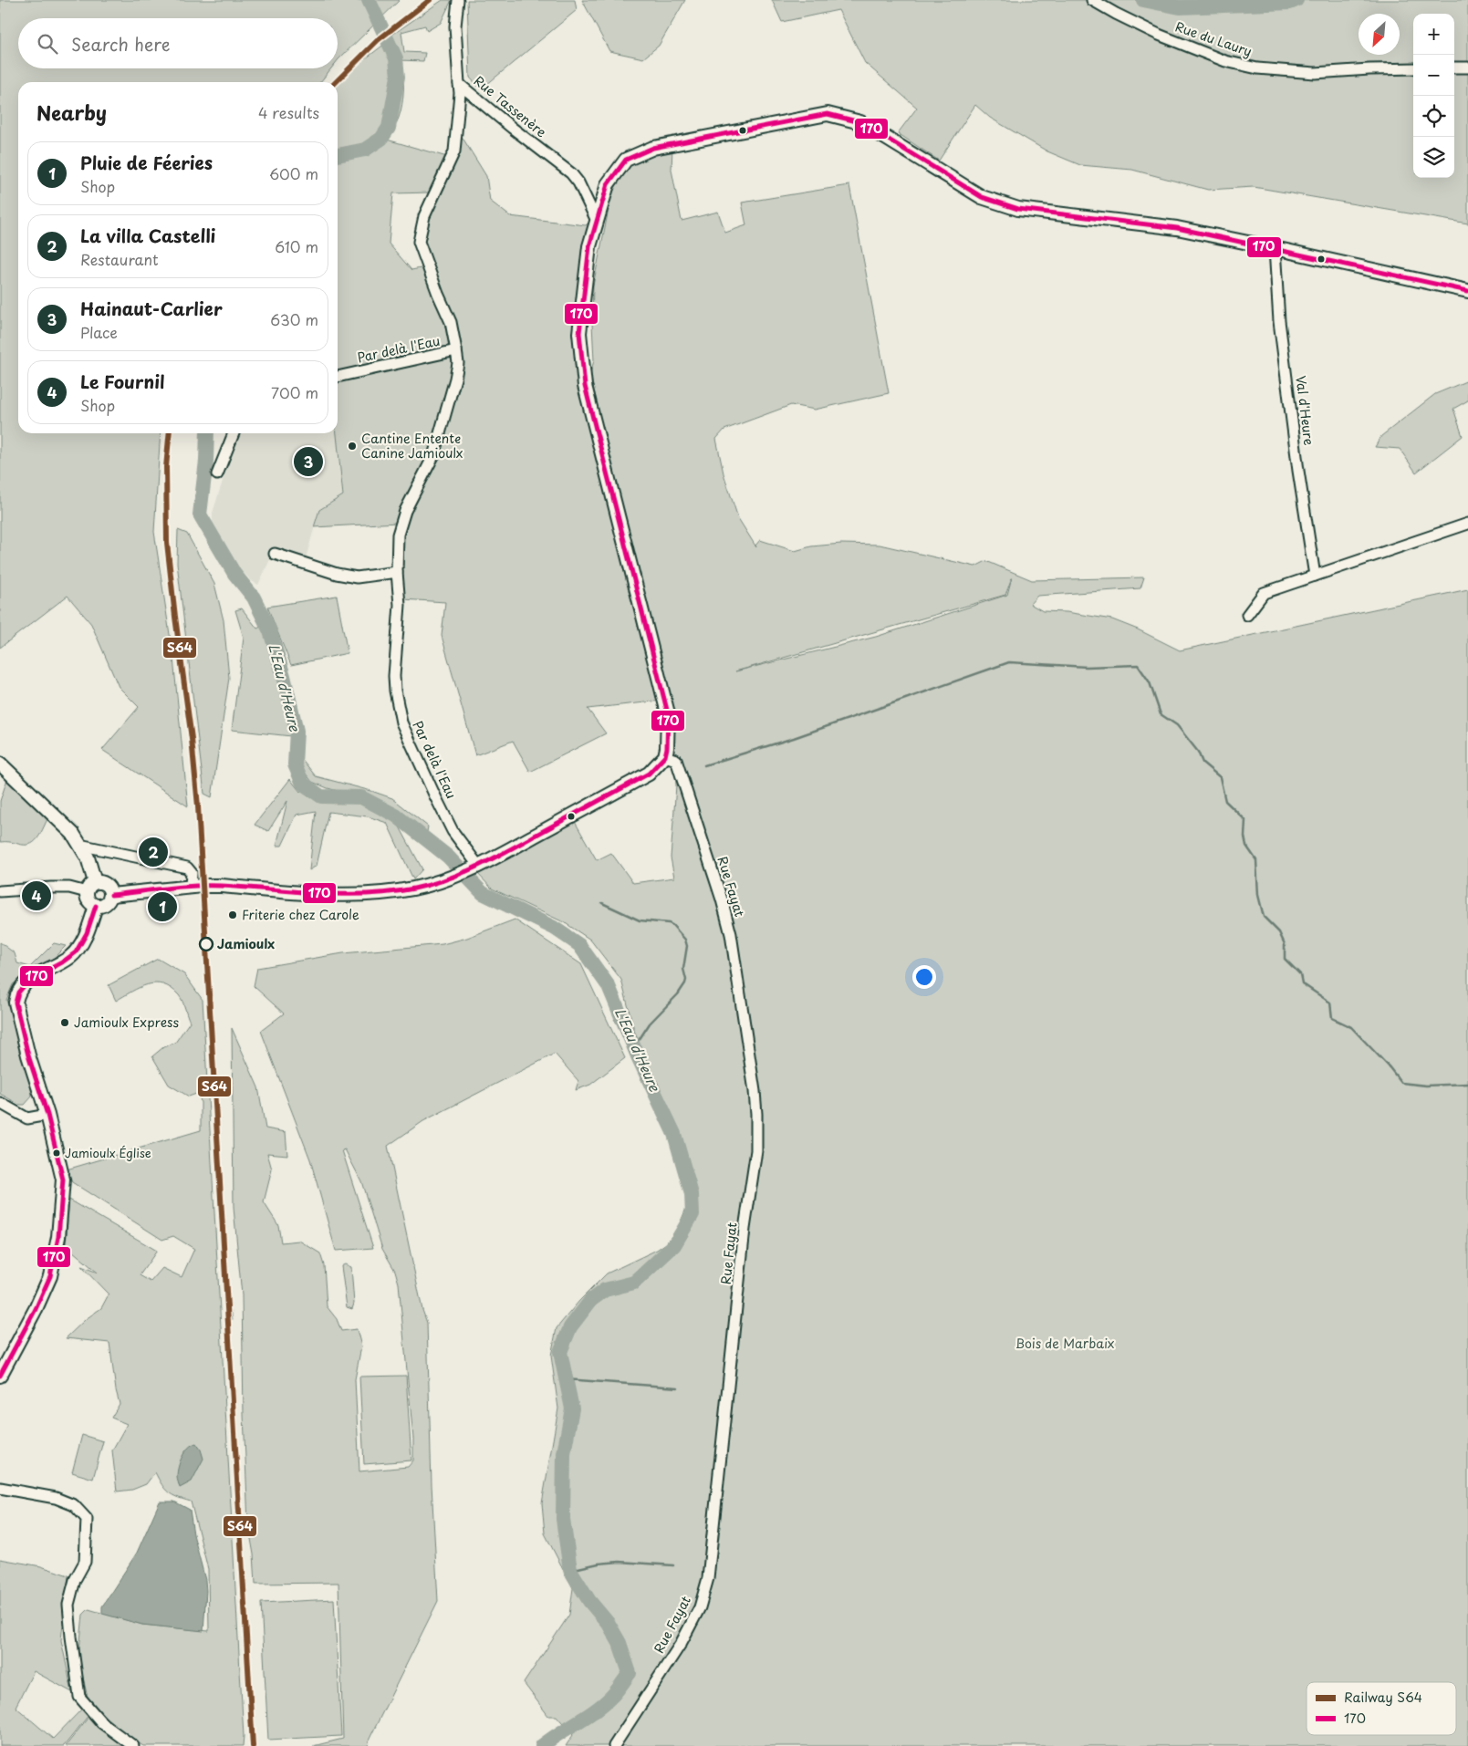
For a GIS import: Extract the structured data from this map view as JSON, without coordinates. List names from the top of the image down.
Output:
{
  "streets": {
    "street": [
      "Rue du Laury",
      "Rue Tassenère",
      "Par delà l'Eau",
      "Val d'Heure",
      "Rue Fayat"
    ]
  },
  "crossings": [
    ["Rue Tassenère", "Par delà l'Eau"]
  ],
  "water": ["L'Eau d'Heure"],
  "parks": ["Bois de Marbaix"],
  "places": [
    "Cantine Entente Canine Jamioulx",
    "Friterie chez Carole",
    "Jamioulx",
    "Jamioulx Express",
    "Jamioulx Église"
  ],
  "lines": ["rail line S64", "transit line 170"],
  "legend": ["Railway S64", "170"],
  "north": "bottom left",
  "page": {
    "map_buttons": ["+", "−"],
    "search": "Search here",
    "heading": ["Nearby", "4 results"],
    "list": [
      {
        "mark": "1",
        "name": "Pluie de Féeries",
        "note": "Shop",
        "value": "600 m"
      },
      {
        "mark": "2",
        "name": "La villa Castelli",
        "note": "Restaurant",
        "value": "610 m"
      },
      {
        "mark": "3",
        "name": "Hainaut-Carlier",
        "note": "Place",
        "value": "630 m"
      },
      {
        "mark": "4",
        "name": "Le Fournil",
        "note": "Shop",
        "value": "700 m"
      }
    ],
    "pins": [
      "3",
      "2",
      "4",
      "1"
    ]
  }
}
